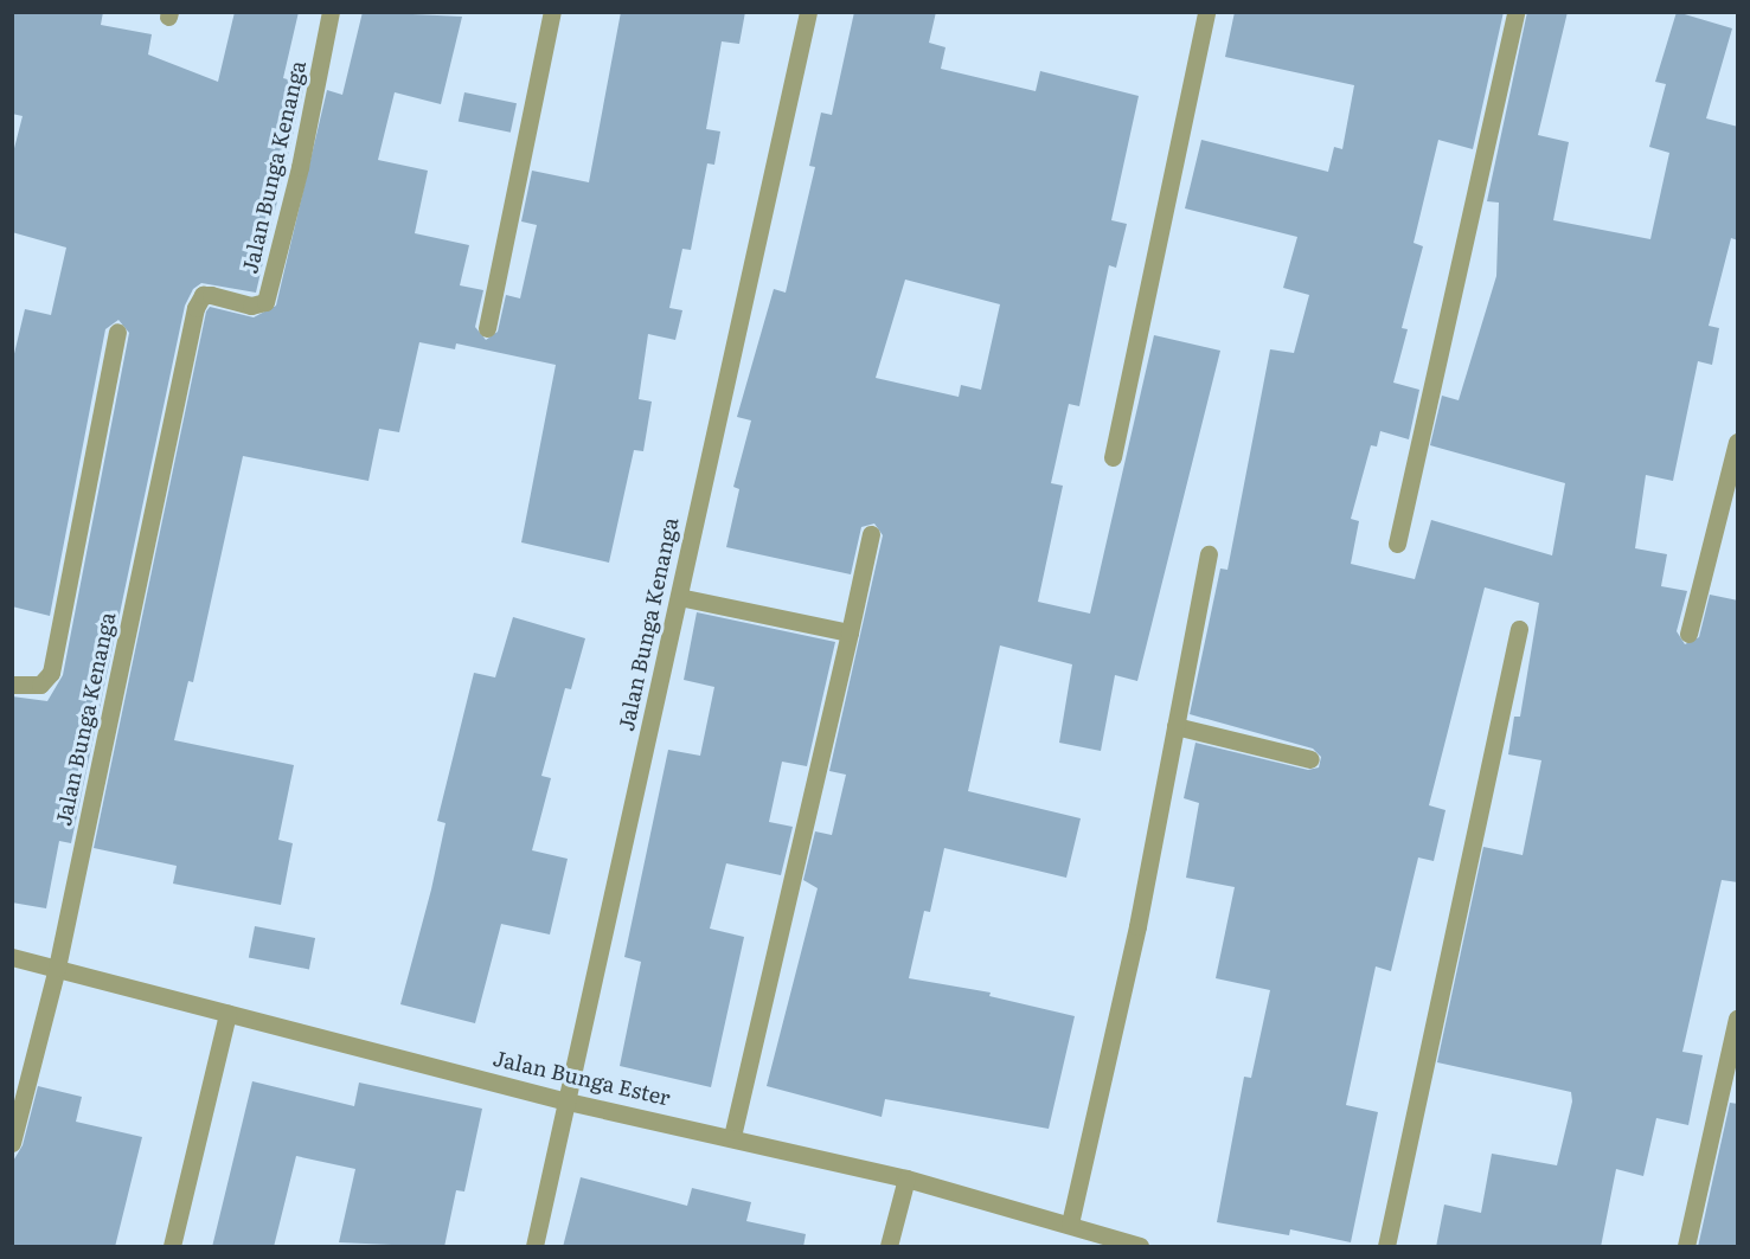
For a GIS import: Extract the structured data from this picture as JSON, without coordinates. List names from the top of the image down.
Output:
{
  "streets": {
    "street": ["Jalan Bunga Kenanga", "Jalan Bunga Ester"]
  },
  "crossings": [
    ["Jalan Bunga Kenanga", "Jalan Bunga Ester"]
  ]
}
